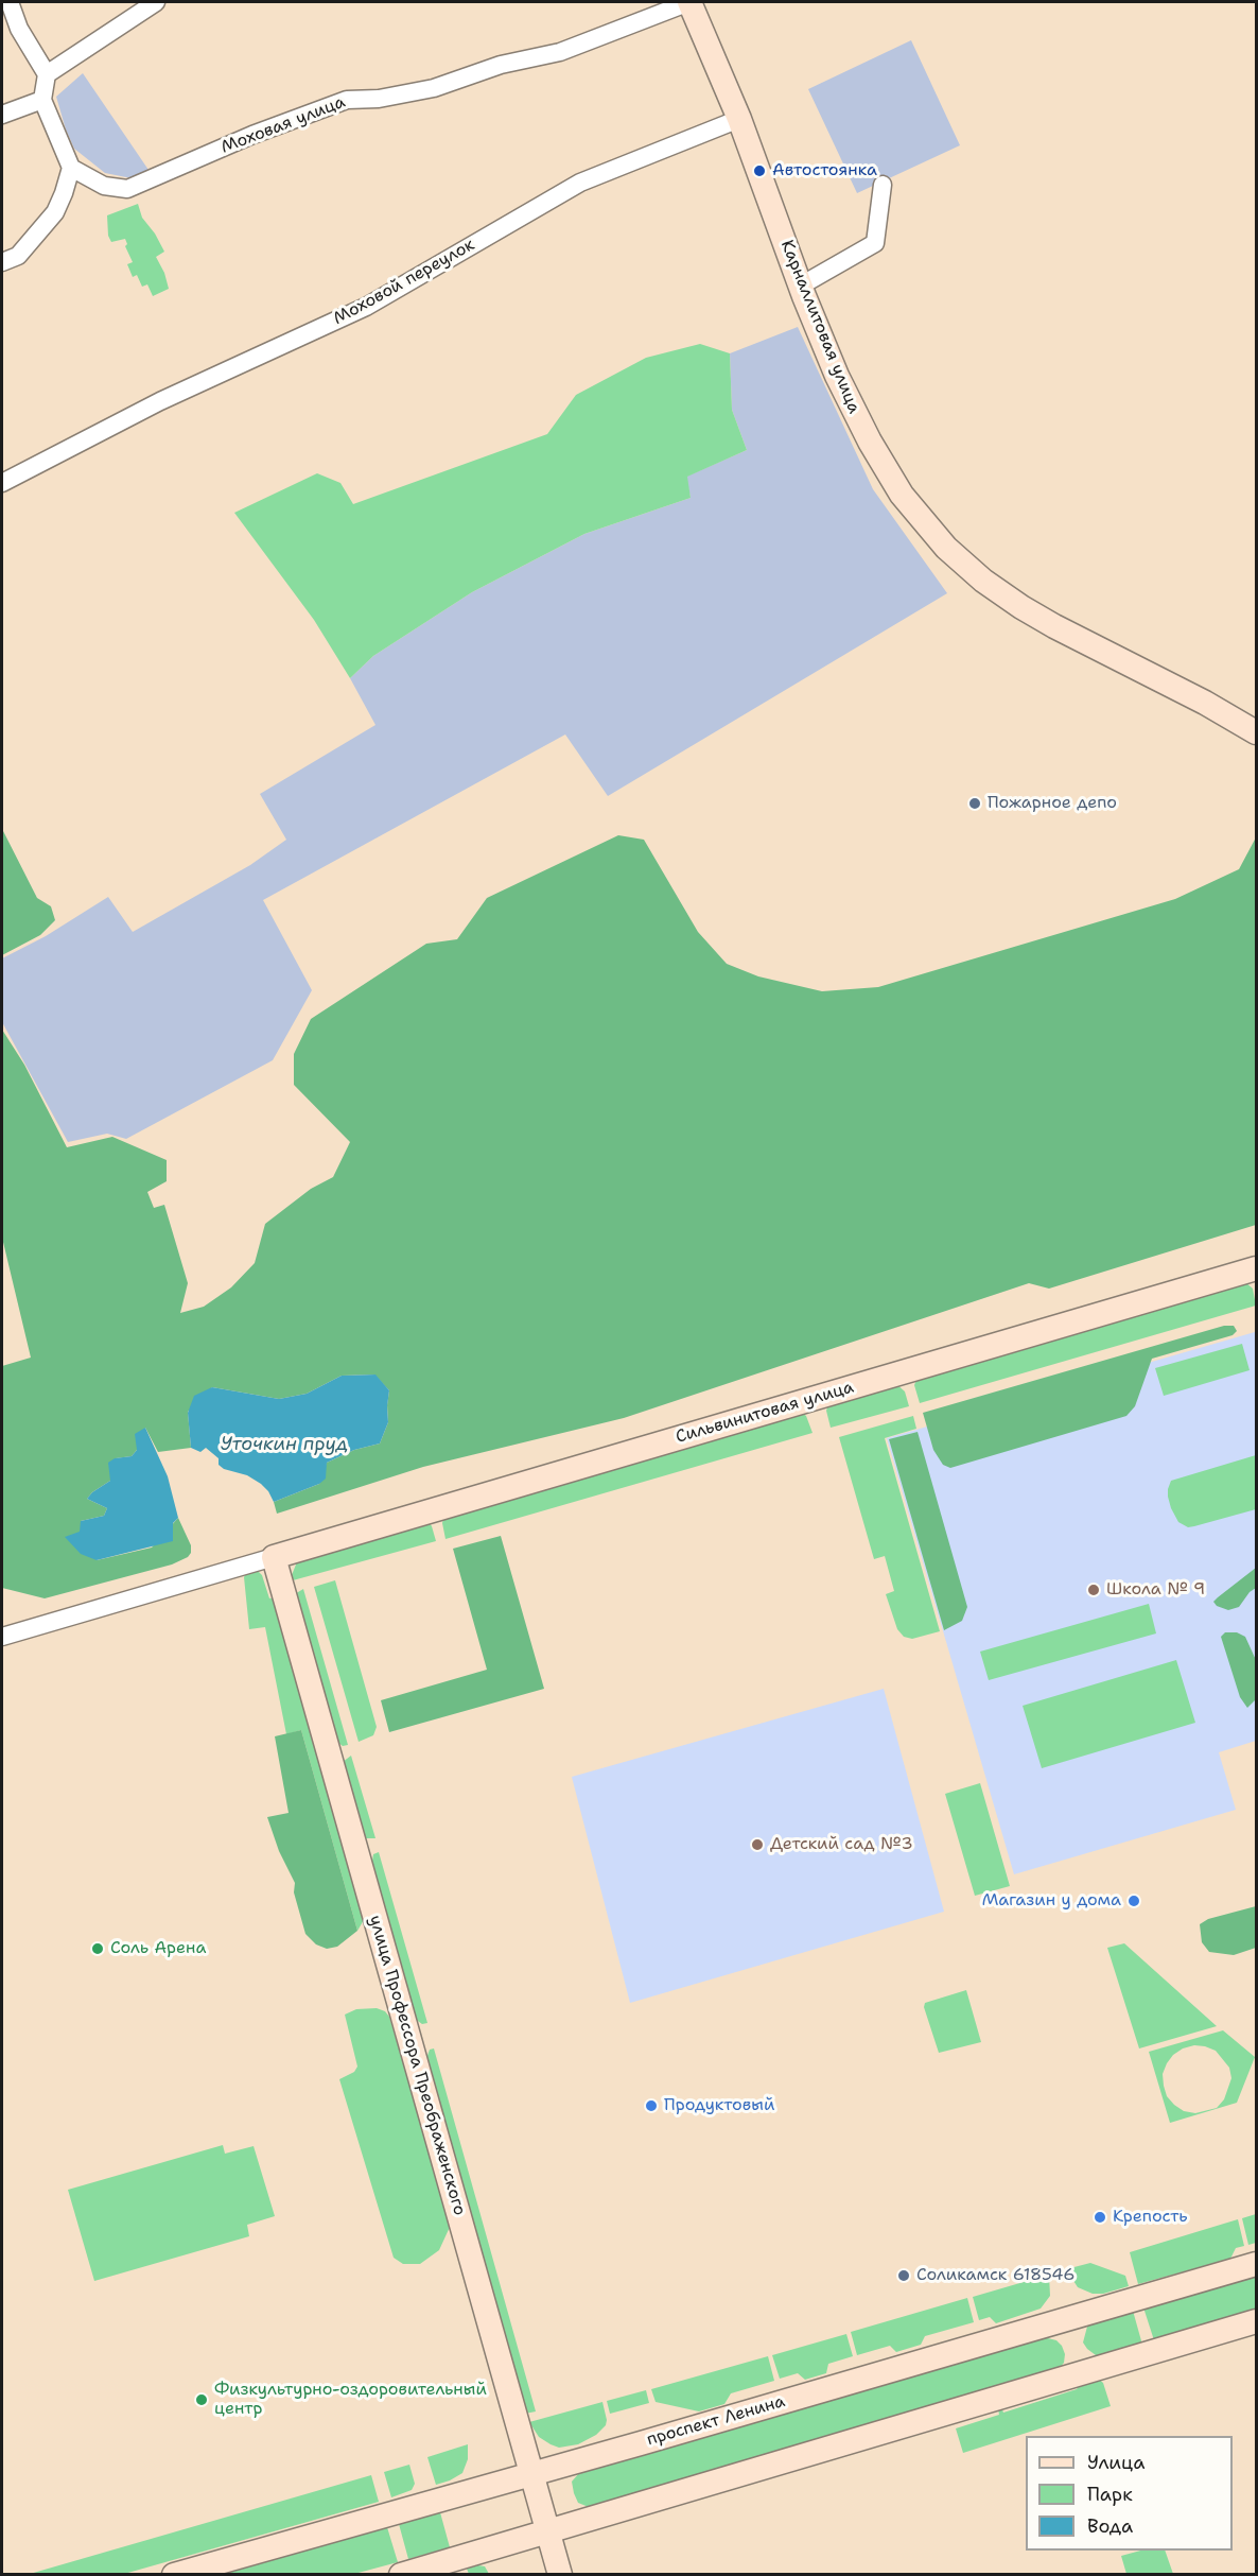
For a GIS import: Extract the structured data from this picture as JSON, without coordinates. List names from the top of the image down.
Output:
{
  "streets": {
    "street": [
      "Моховая улица",
      "Моховой переулок",
      "Карналлитовая улица",
      "Сильвинитовая улица",
      "улица Профессора Преображенского",
      "проспект Ленина"
    ]
  },
  "crossings": [
    ["Моховая улица", "Карналлитовая улица"],
    ["Моховой переулок", "Карналлитовая улица"],
    ["Сильвинитовая улица", "улица Профессора Преображенского"],
    ["улица Профессора Преображенского", "проспект Ленина"]
  ],
  "water": ["Уточкин пруд"],
  "places": [
    "Автостоянка",
    "Пожарное депо",
    "Школа № 9",
    "Детский сад №3",
    "Магазин у дома",
    "Соль Арена",
    "Продуктовый",
    "Крепость",
    "Соликамск 618546",
    "Физкультурно-оздоровительный центр"
  ],
  "legend": ["Улица", "Парк", "Вода"]
}
